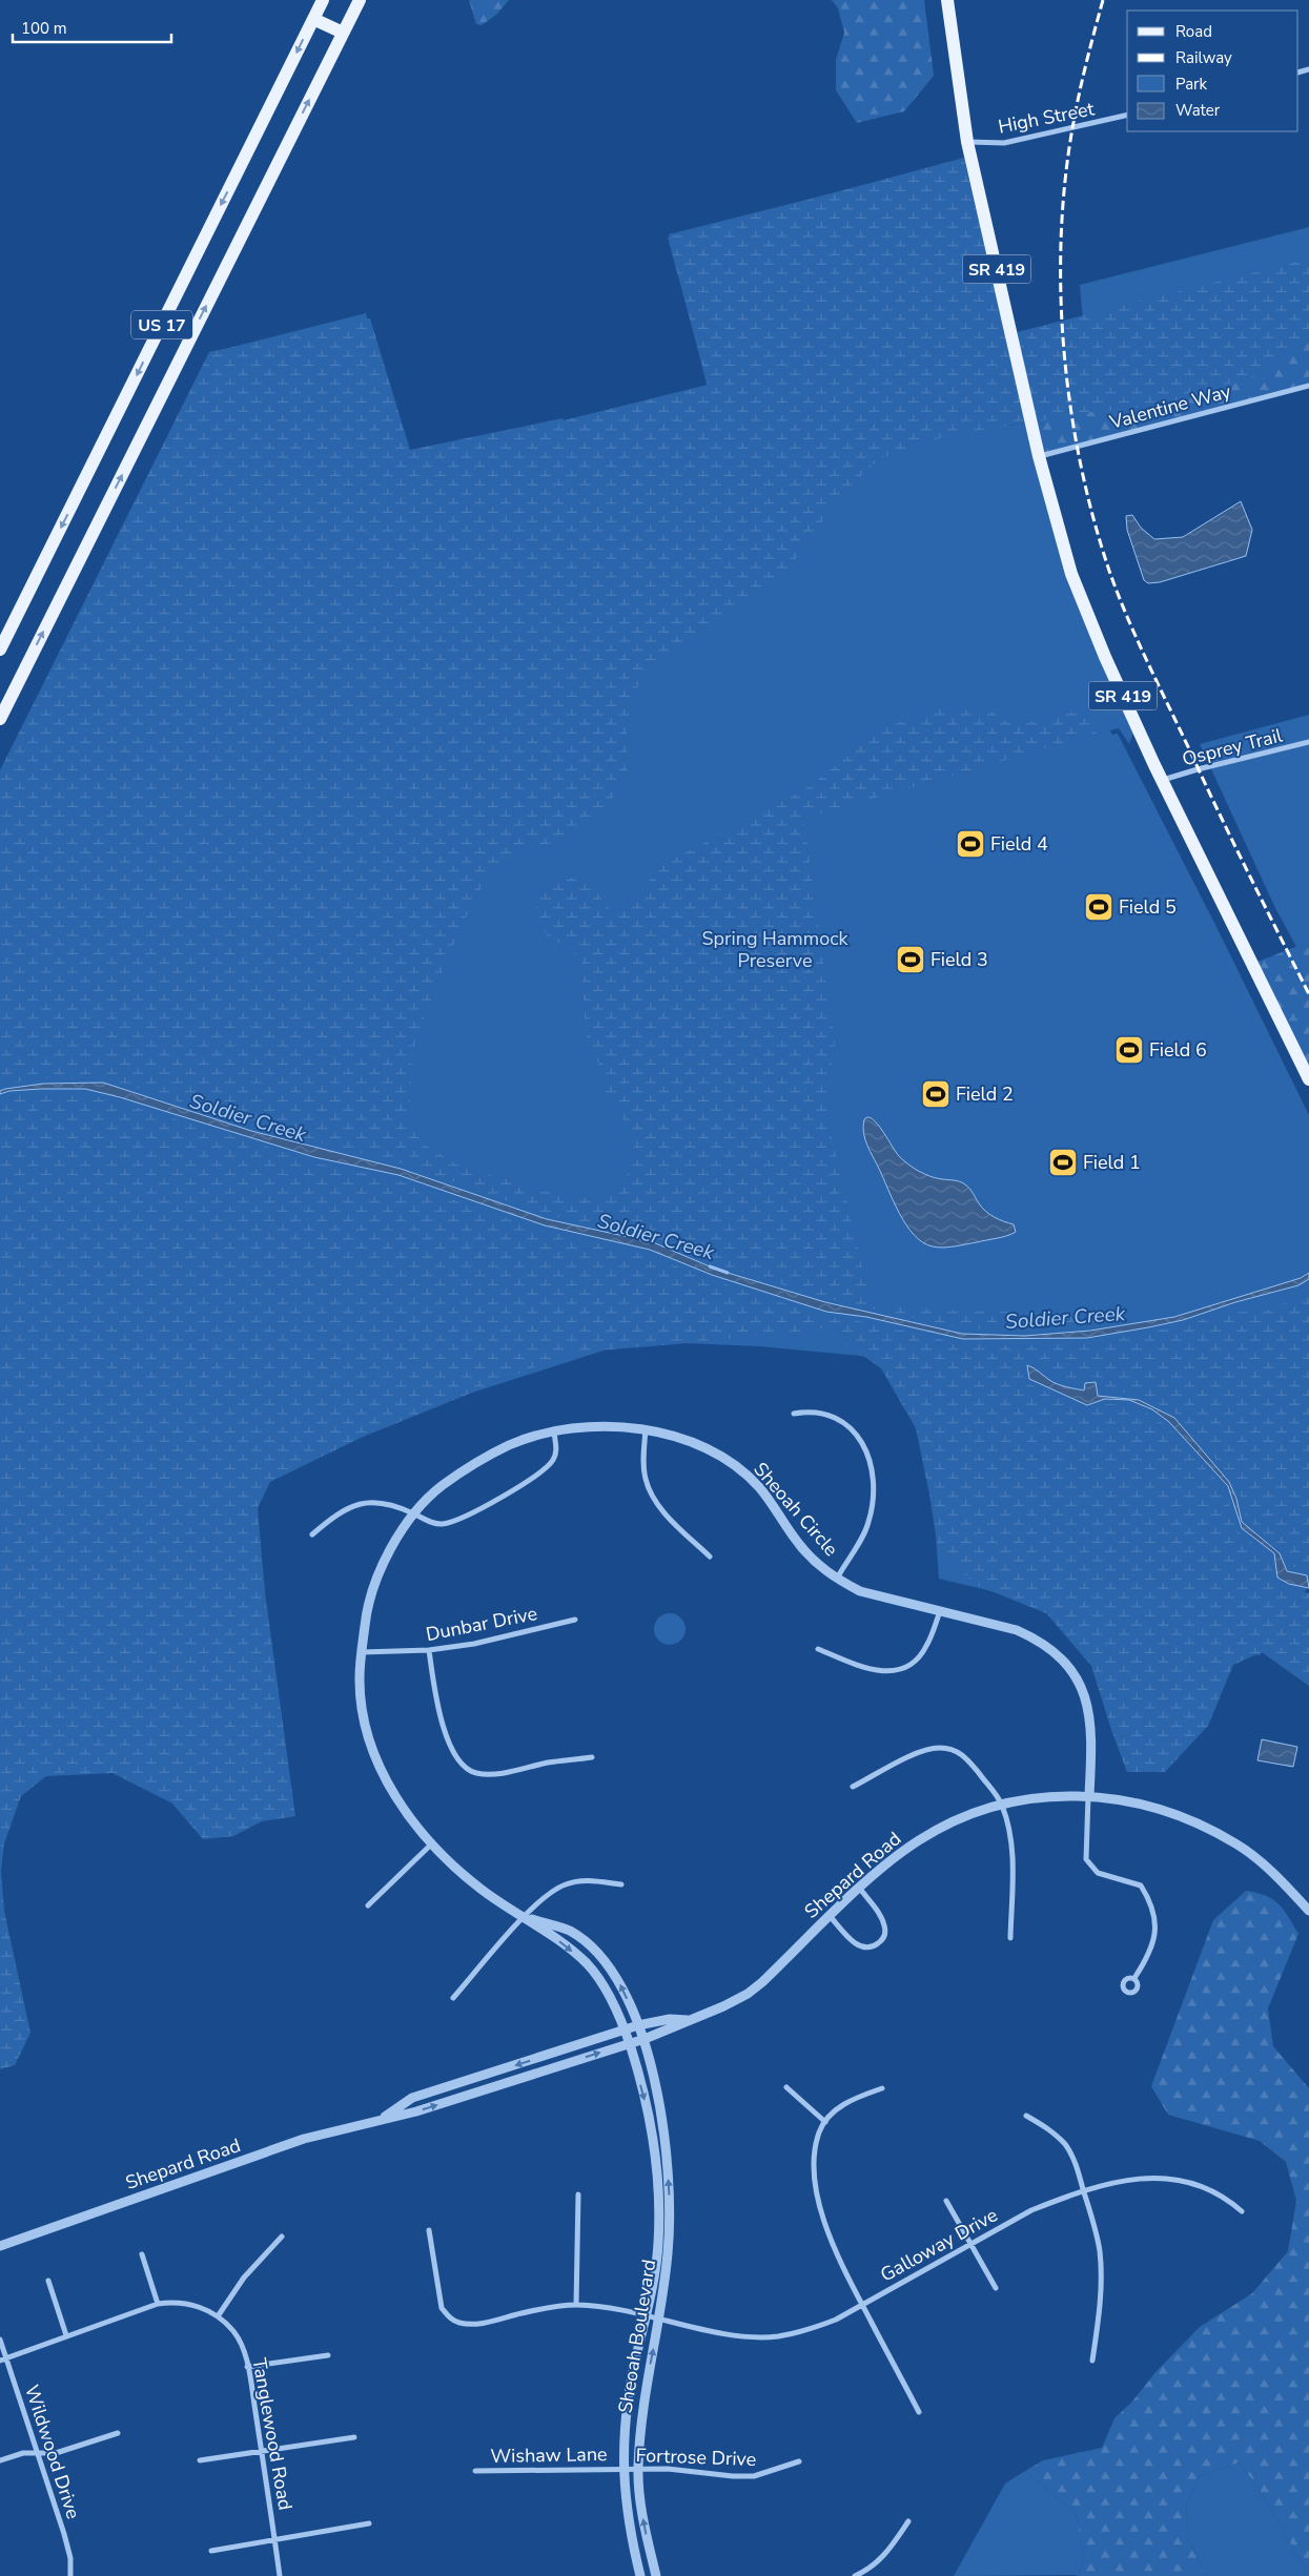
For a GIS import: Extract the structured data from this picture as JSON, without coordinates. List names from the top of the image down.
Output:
{
  "streets": {
    "main road": ["SR 419", "US 17"],
    "street": [
      "High Street",
      "Valentine Way",
      "Osprey Trail",
      "Sheoah Circle",
      "Dunbar Drive",
      "Shepard Road",
      "Galloway Drive",
      "Sheoah Boulevard",
      "Tanglewood Road",
      "Wildwood Drive",
      "Wishaw Lane",
      "Fortrose Drive"
    ]
  },
  "crossings": [
    ["High Street", "SR 419"],
    ["SR 419", "Valentine Way"],
    ["SR 419", "Osprey Trail"],
    ["Sheoah Circle", "Dunbar Drive"],
    ["Sheoah Circle", "Shepard Road"],
    ["Sheoah Circle", "Sheoah Boulevard"],
    ["Shepard Road", "Sheoah Boulevard"],
    ["Galloway Drive", "Sheoah Boulevard"],
    ["Sheoah Boulevard", "Wishaw Lane"],
    ["Sheoah Boulevard", "Fortrose Drive"],
    ["Tanglewood Road", "Wildwood Drive"],
    ["Wishaw Lane", "Fortrose Drive"]
  ],
  "water": ["Soldier Creek"],
  "parks": ["Spring Hammock Preserve"],
  "places": {
    "sports": [
      "Field 4",
      "Field 5",
      "Field 3",
      "Field 6",
      "Field 2",
      "Field 1"
    ]
  },
  "legend": [
    "Road",
    "Railway",
    "Park",
    "Water"
  ],
  "scale_bar": "100 m"
}
